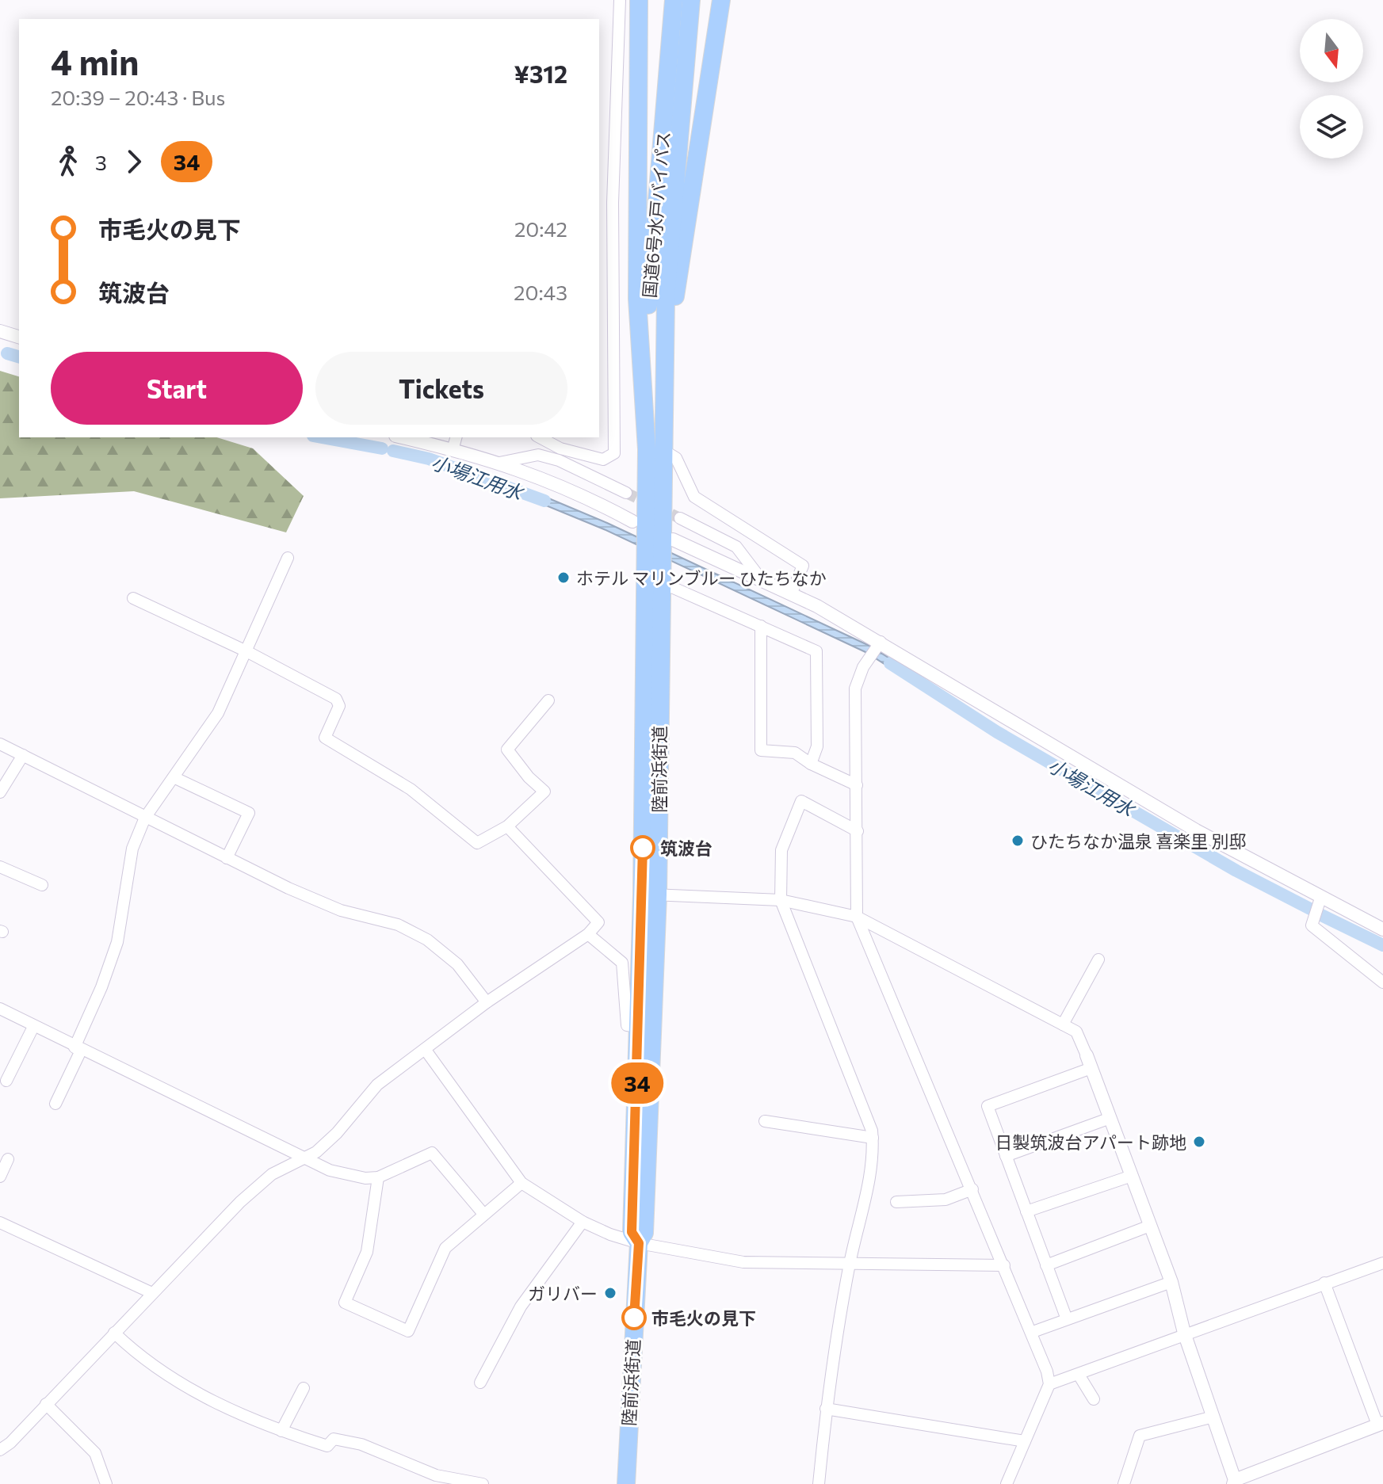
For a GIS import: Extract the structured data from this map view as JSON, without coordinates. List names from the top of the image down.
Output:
{
  "streets": {
    "highway": ["国道6号水戸バイパス", "陸前浜街道"]
  },
  "crossings": [
    ["国道6号水戸バイパス", "陸前浜街道"]
  ],
  "water": ["小場江用水"],
  "places": [
    "ホテル マリンブルー ひたちなか",
    "ひたちなか温泉 喜楽里 別邸",
    "筑波台",
    "日製筑波台アパート跡地",
    "ガリバー",
    "市毛火の見下"
  ],
  "lines": ["bus line 34"],
  "north": "bottom",
  "page": {
    "on_map": "34",
    "heading": ["4 min", "20:39 – 20:43 · Bus", "¥312"],
    "legs": ["3", "34"],
    "list": [
      {
        "name": "市毛火の見下",
        "value": "20:42"
      },
      {
        "name": "筑波台",
        "value": "20:43"
      }
    ],
    "buttons": ["Start", "Tickets"]
  }
}
